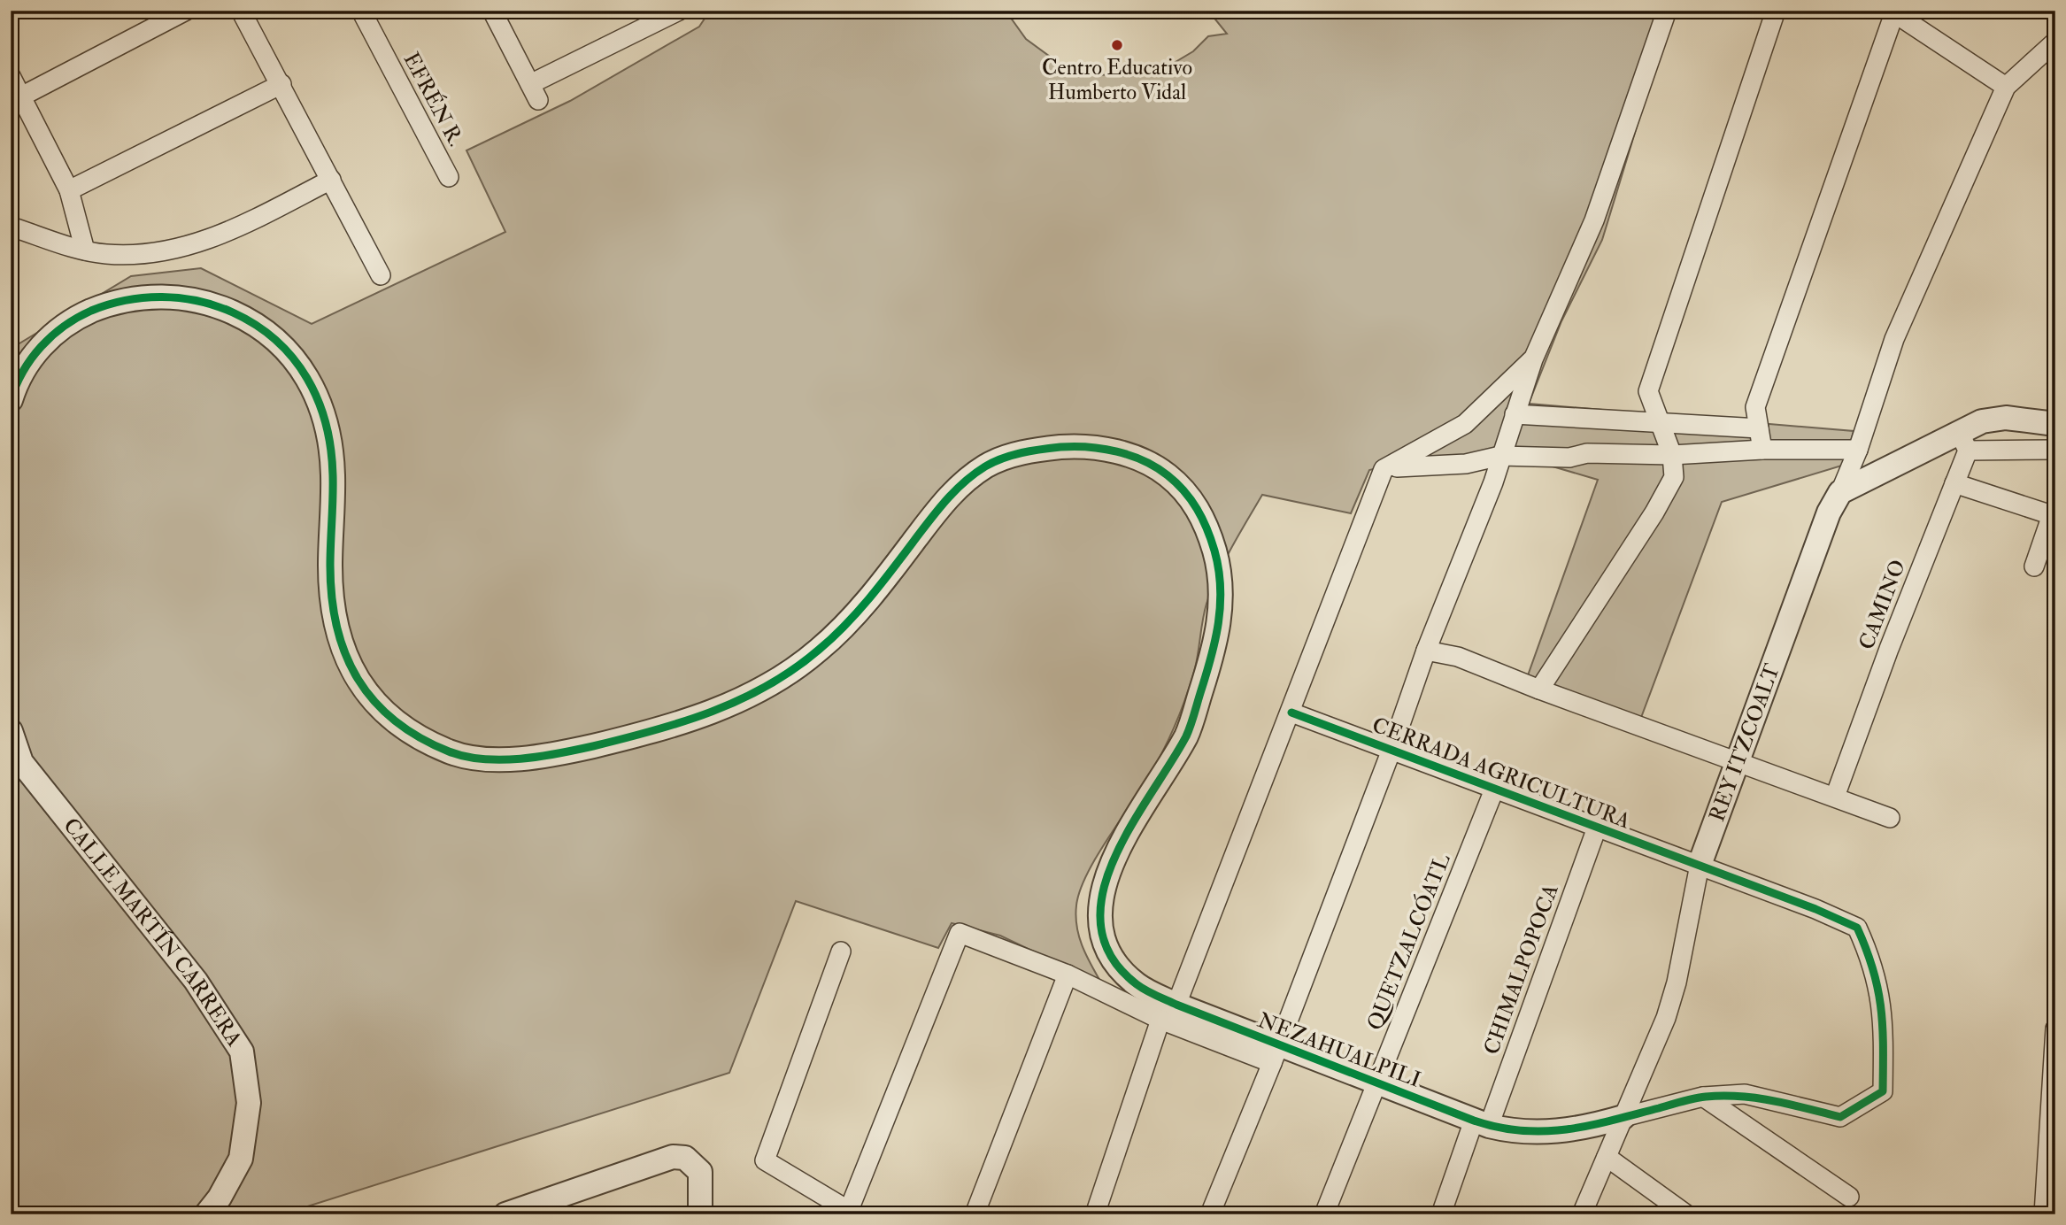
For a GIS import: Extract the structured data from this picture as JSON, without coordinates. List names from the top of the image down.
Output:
{
  "streets": {
    "street": [
      "EFRÉN R.",
      "CAMINO",
      "REY ITZCOALT",
      "CERRADA AGRICULTURA",
      "CALLE MARTÍN CARRERA",
      "QUETZALCÓATL",
      "CHIMALPOPOCA",
      "NEZAHUALPILI"
    ]
  },
  "crossings": [
    ["REY ITZCOALT", "CERRADA AGRICULTURA"],
    ["REY ITZCOALT", "NEZAHUALPILI"],
    ["CERRADA AGRICULTURA", "QUETZALCÓATL"],
    ["CERRADA AGRICULTURA", "CHIMALPOPOCA"],
    ["QUETZALCÓATL", "NEZAHUALPILI"],
    ["CHIMALPOPOCA", "NEZAHUALPILI"]
  ],
  "places": ["Centro Educativo Humberto Vidal"]
}
